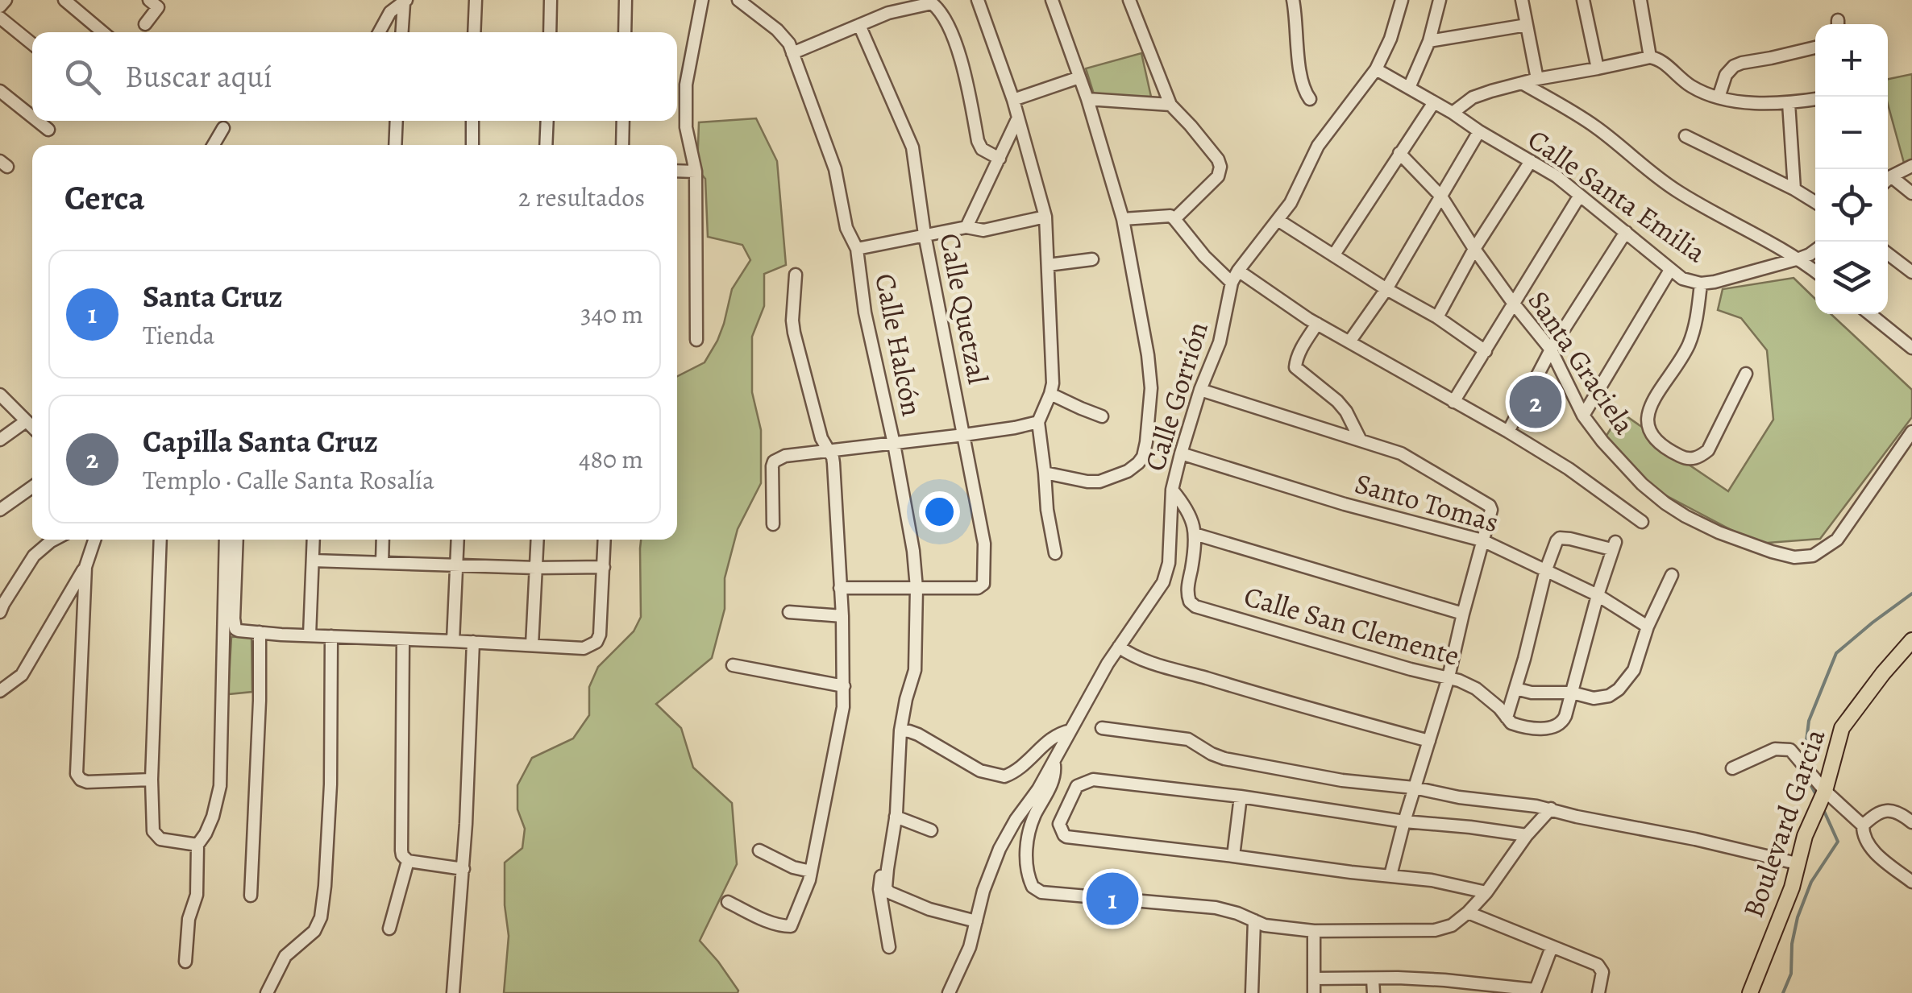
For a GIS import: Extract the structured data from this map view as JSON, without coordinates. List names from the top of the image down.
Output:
{
  "streets": {
    "main road": ["Boulevard Garcia"],
    "street": [
      "Calle Santa Emilia",
      "Calle Quetzal",
      "Calle Halcón",
      "Santa Graciela",
      "Calle Gorrión",
      "Santo Tomas",
      "Calle San Clemente"
    ]
  },
  "crossings": [
    ["Calle Santa Emilia", "Calle Gorrión"],
    ["Calle Quetzal", "Calle Halcón"],
    ["Calle Halcón", "Calle Gorrión"],
    ["Calle Gorrión", "Santo Tomas"],
    ["Santo Tomas", "Calle San Clemente"]
  ],
  "page": {
    "map_buttons": ["+", "−"],
    "search": "Buscar aquí",
    "heading": ["Cerca", "2 resultados"],
    "list": [
      {
        "mark": "1",
        "name": "Santa Cruz",
        "note": "Tienda",
        "value": "340 m"
      },
      {
        "mark": "2",
        "name": "Capilla Santa Cruz",
        "note": "Templo · Calle Santa Rosalía",
        "value": "480 m"
      }
    ],
    "pins": ["2", "1"]
  }
}
